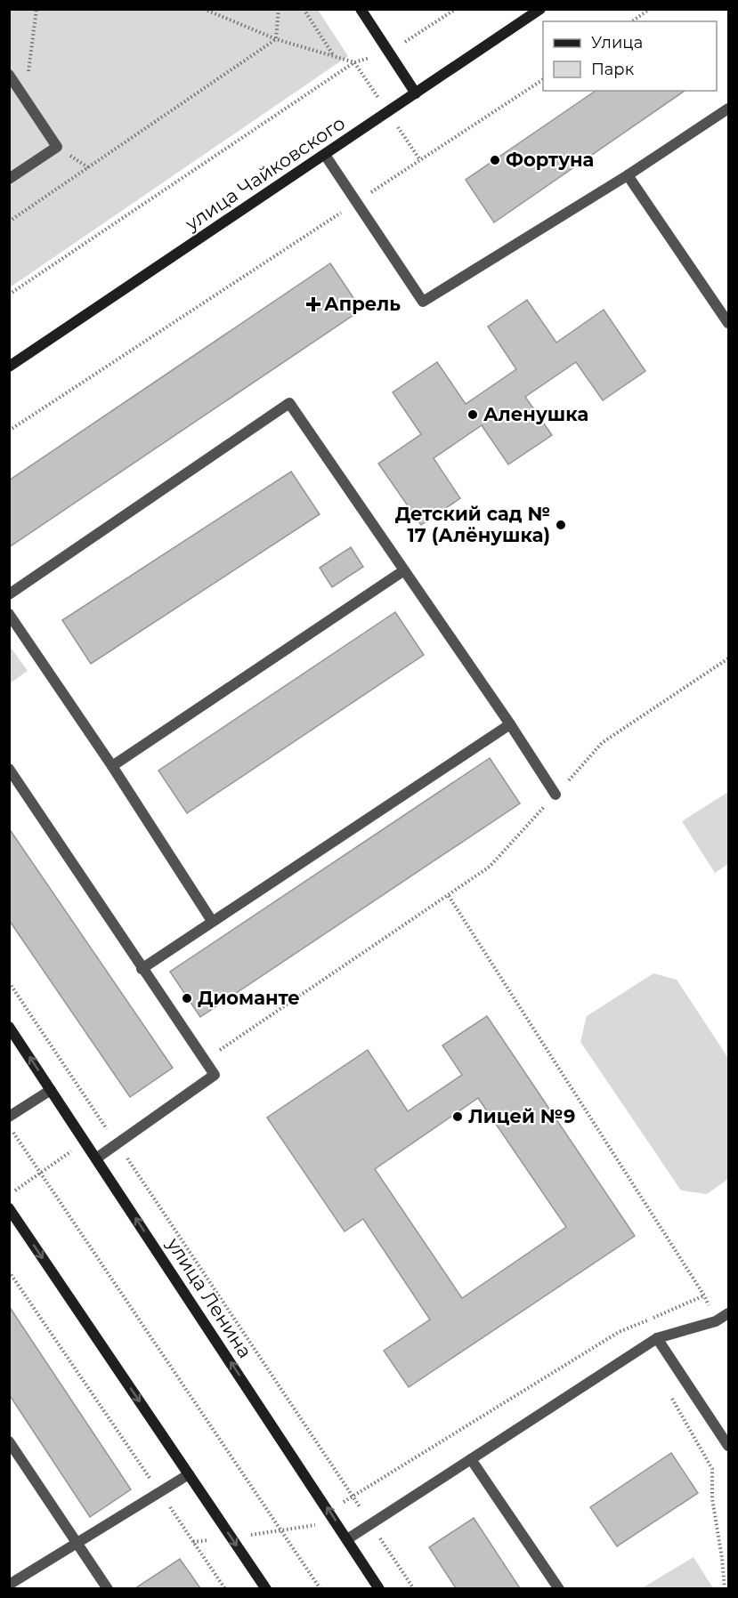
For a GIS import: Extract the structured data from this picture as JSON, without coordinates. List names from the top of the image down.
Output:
{
  "streets": {
    "main road": ["улица Чайковского", "улица Ленина"]
  },
  "one_way": ["улица Ленина"],
  "places": {
    "other": [
      "Фортуна",
      "Аленушка",
      "Детский сад № 17 (Алёнушка)",
      "Диоманте",
      "Лицей №9"
    ],
    "health": ["Апрель"]
  },
  "legend": ["Улица", "Парк"]
}
